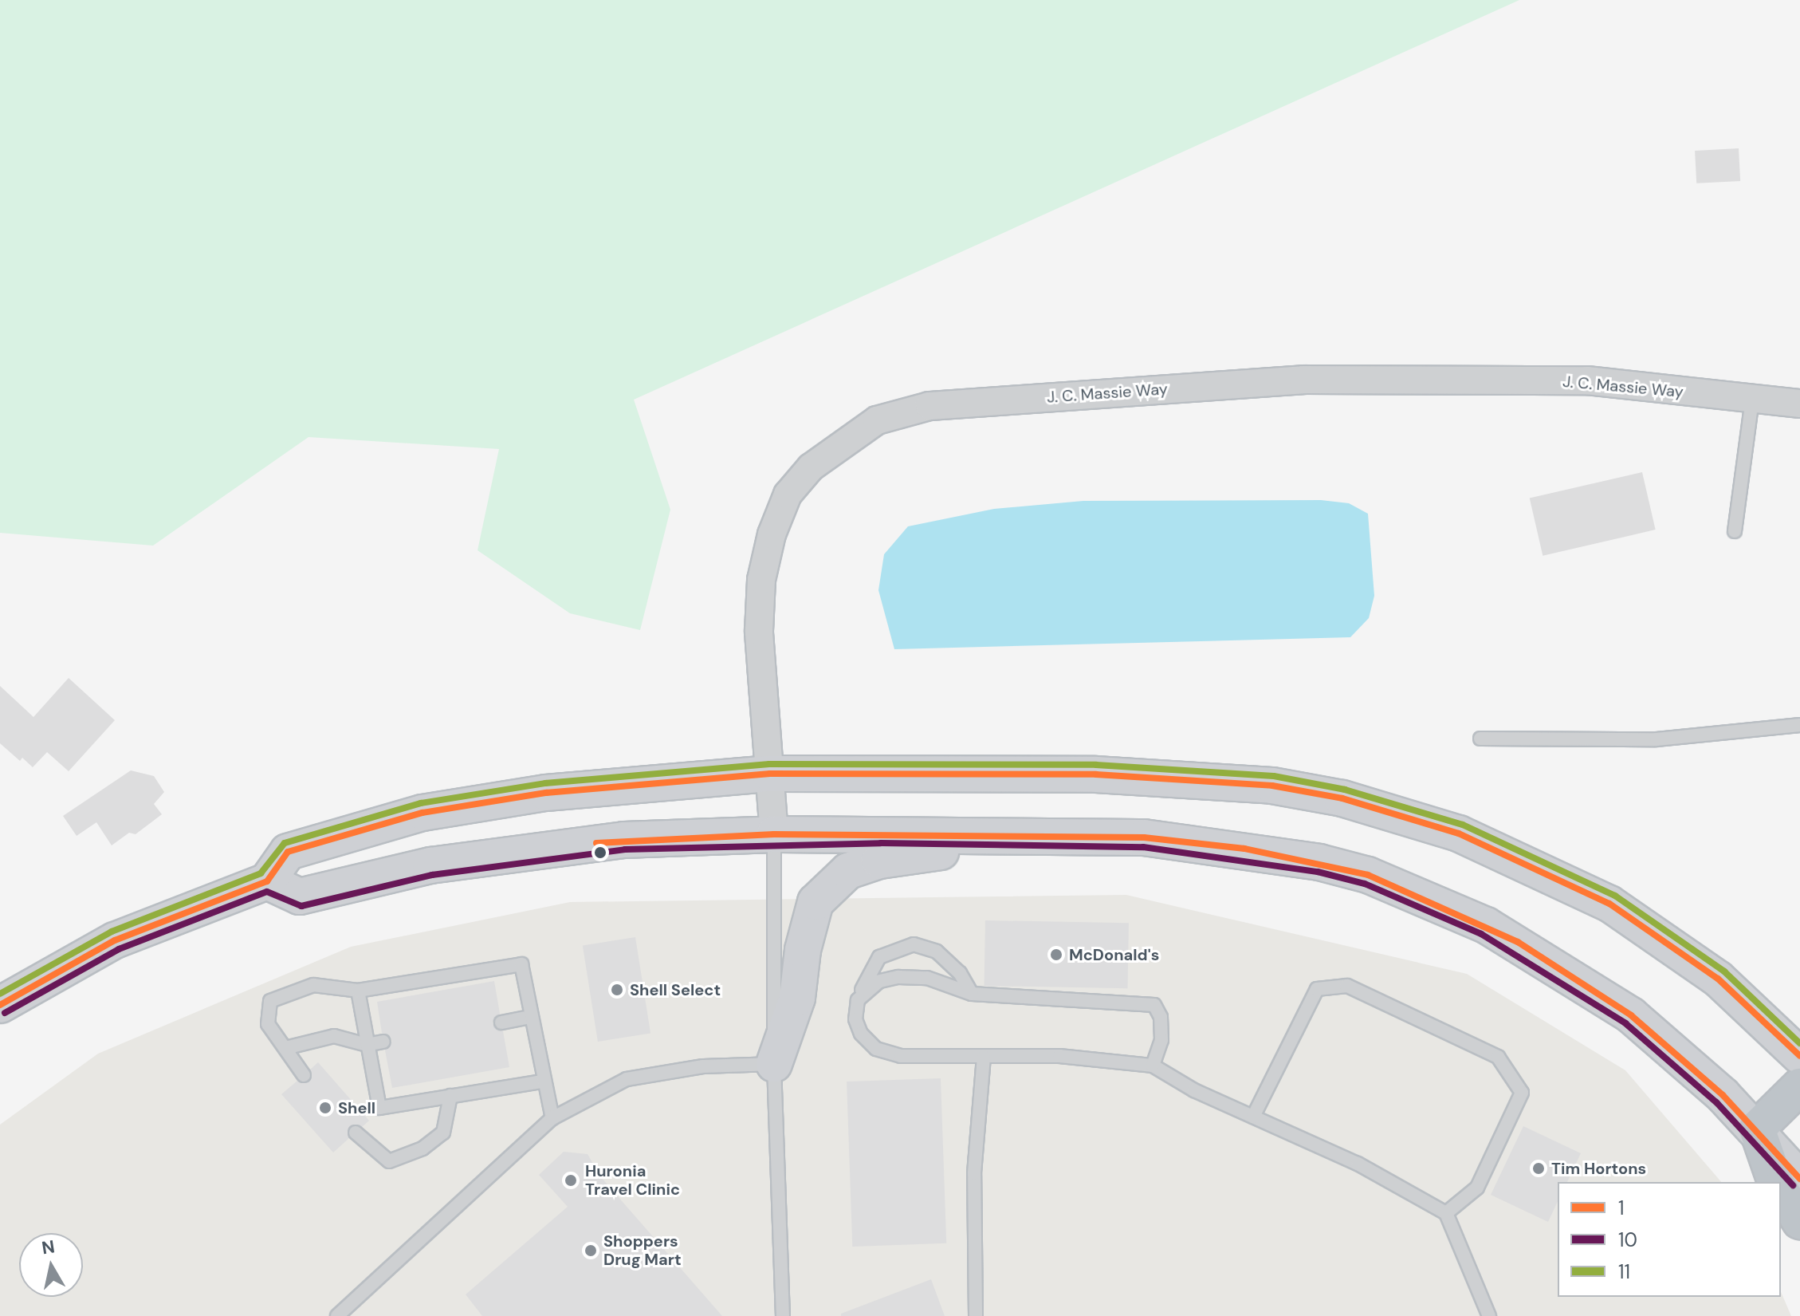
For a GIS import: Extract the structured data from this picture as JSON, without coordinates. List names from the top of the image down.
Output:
{
  "streets": {
    "street": ["J. C. Massie Way"]
  },
  "places": [
    "McDonald's",
    "Shell Select",
    "Shell",
    "Tim Hortons",
    "Huronia Travel Clinic",
    "Shoppers Drug Mart"
  ],
  "lines": ["transit line 11", "transit line 1", "transit line 10"],
  "legend": ["1", "10", "11"],
  "north": "top"
}
